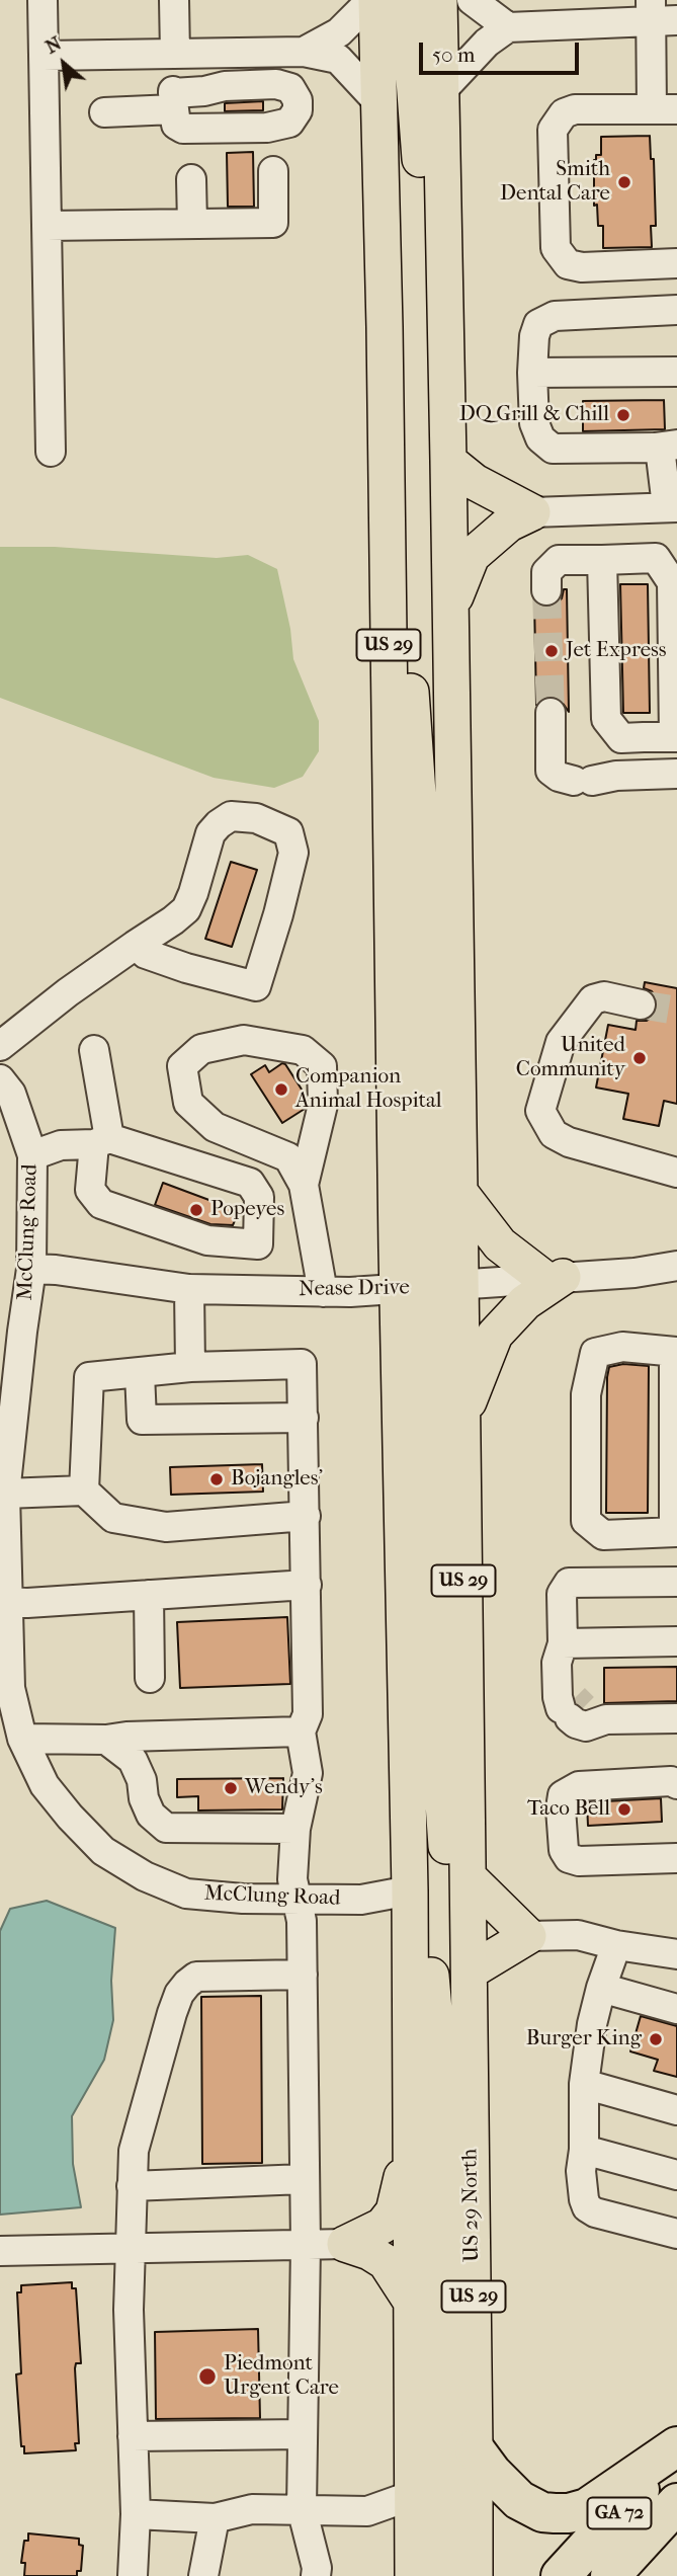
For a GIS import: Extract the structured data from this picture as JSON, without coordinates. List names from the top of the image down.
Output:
{
  "streets": {
    "highway": ["GA 72"],
    "main road": ["US 29", "US 29 North"],
    "street": ["McClung Road", "Nease Drive"]
  },
  "crossings": [
    ["US 29", "McClung Road"],
    ["US 29", "Nease Drive"],
    ["US 29", "US 29 North"],
    ["McClung Road", "Nease Drive"]
  ],
  "places": [
    "Smith Dental Care",
    "DQ Grill & Chill",
    "Jet Express",
    "United Community",
    "Companion Animal Hospital",
    "Popeyes",
    "Bojangles'",
    "Wendy's",
    "Taco Bell",
    "Burger King",
    "Piedmont Urgent Care"
  ],
  "scale_bar": "50 m",
  "north": "top left"
}
